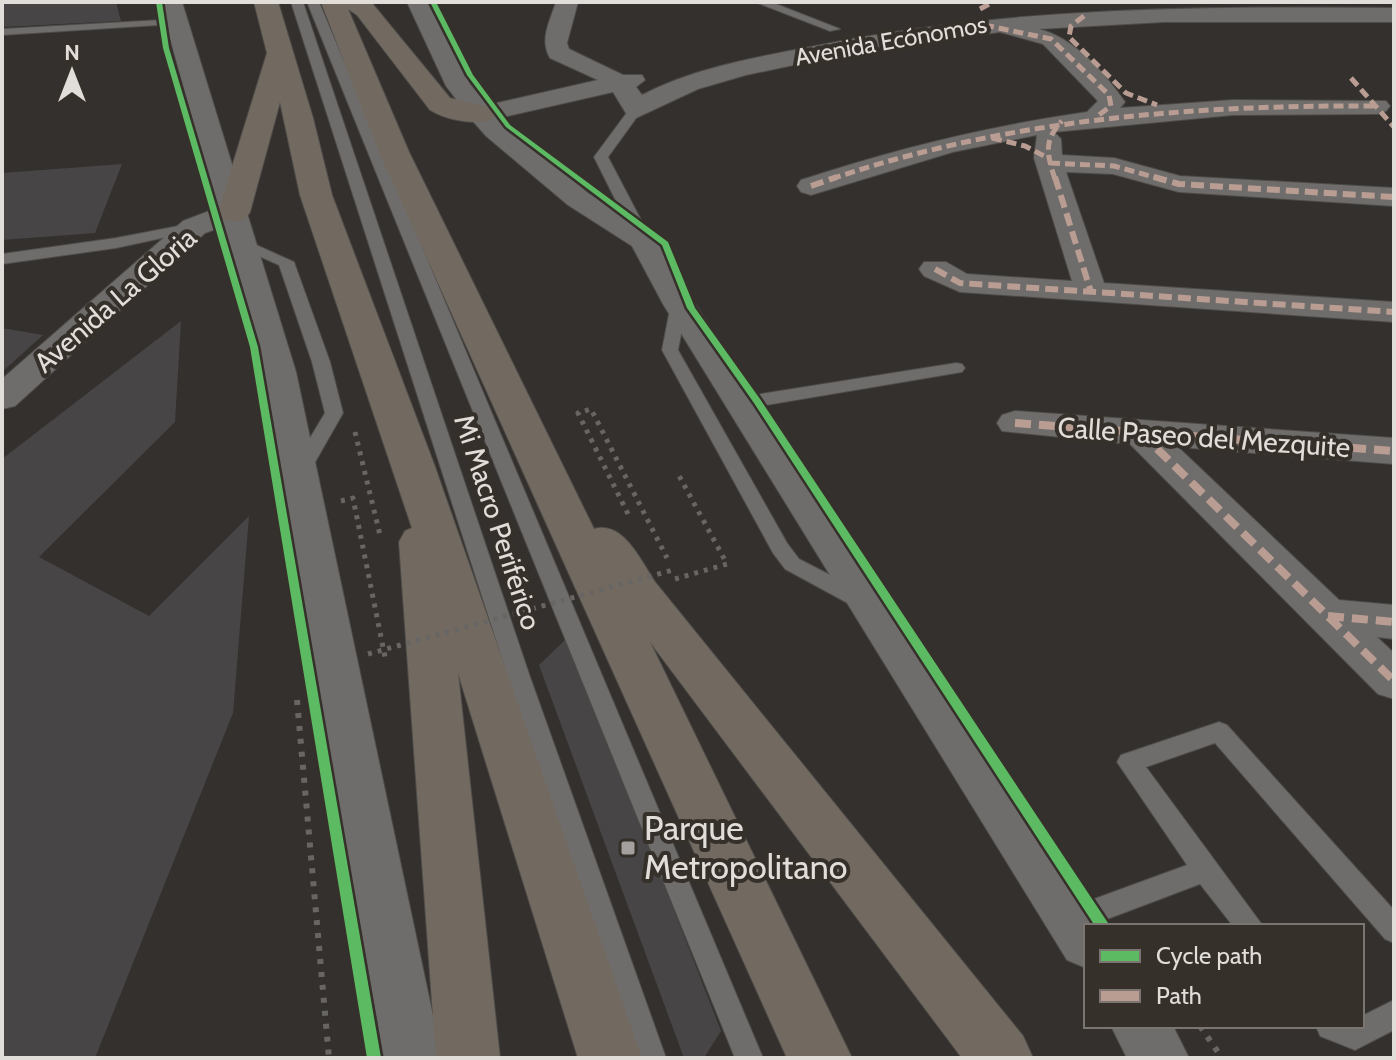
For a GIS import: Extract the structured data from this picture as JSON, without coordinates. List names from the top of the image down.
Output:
{
  "streets": {
    "street": ["Avenida Ecónomos", "Avenida La Gloria", "Calle Paseo del Mezquite"],
    "lane": ["Mi Macro Periférico"]
  },
  "places": {
    "transit": ["Parque Metropolitano"]
  },
  "legend": ["Cycle path", "Path"],
  "north": "top"
}
